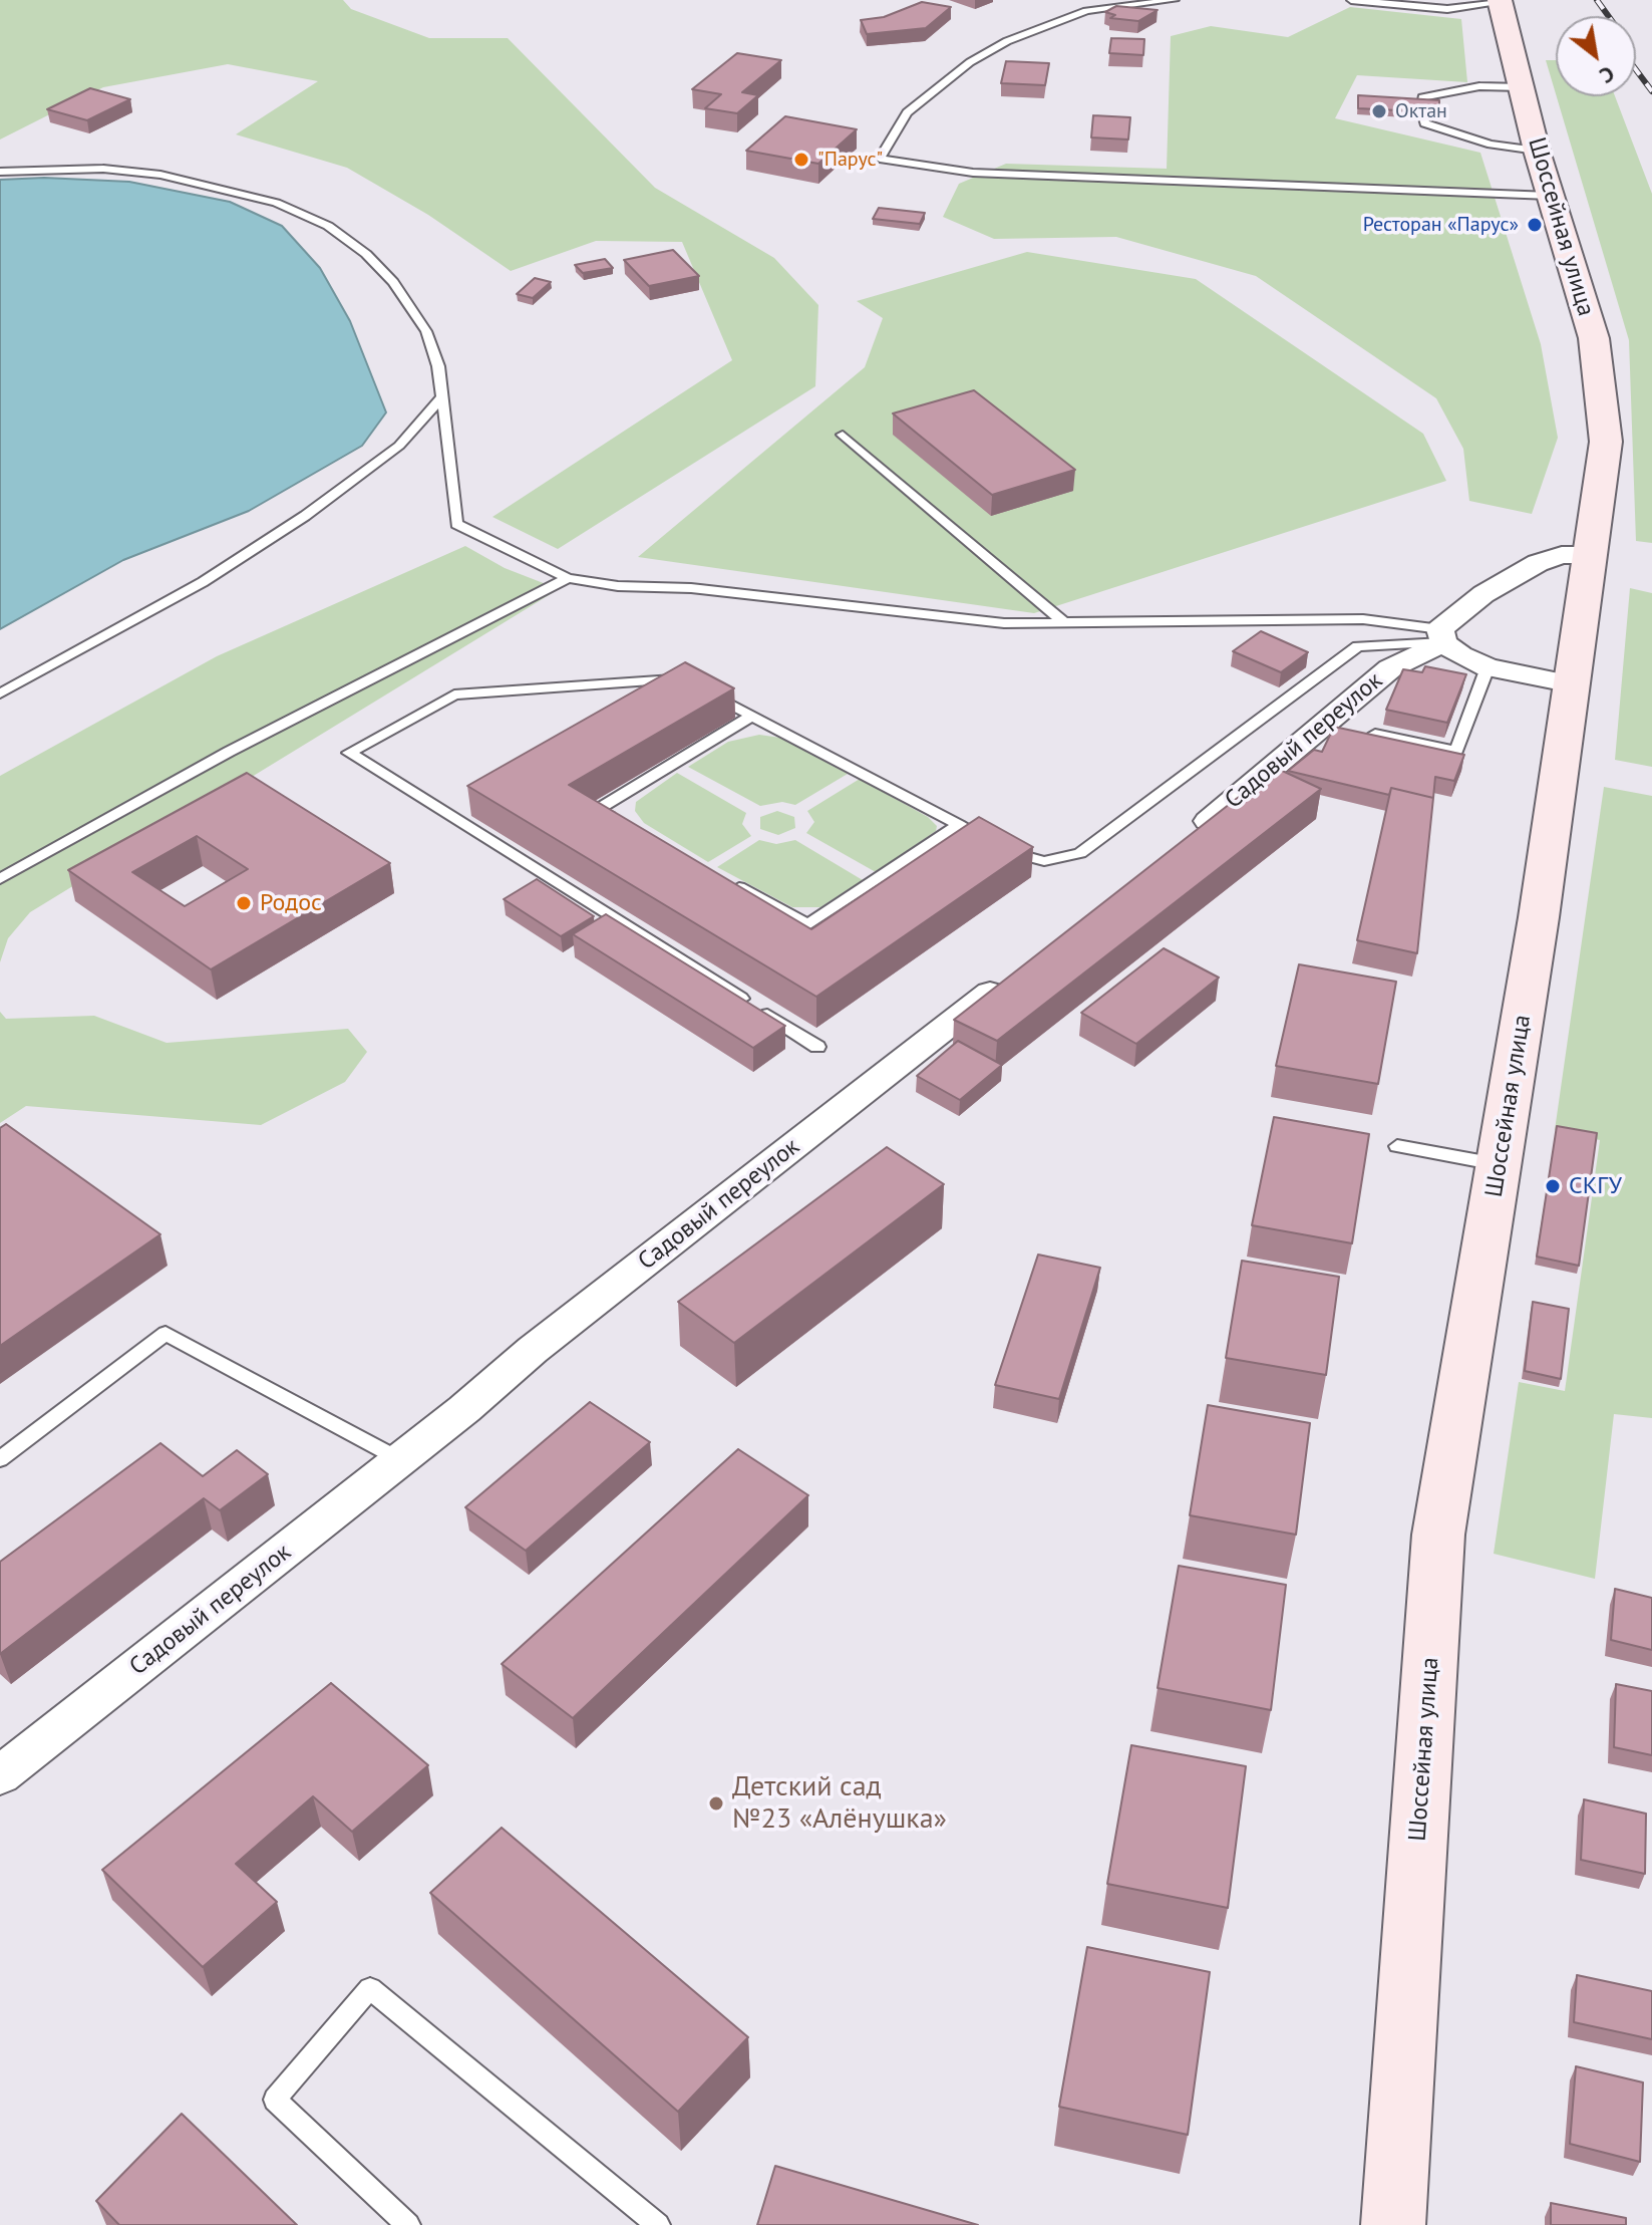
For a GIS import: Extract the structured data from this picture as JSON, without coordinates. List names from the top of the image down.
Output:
{
  "streets": {
    "main road": ["Шоссейная улица"],
    "street": ["Садовый переулок"]
  },
  "crossings": [
    ["Шоссейная улица", "Садовый переулок"]
  ],
  "places": [
    "Октан",
    "\"Парус\"",
    "Ресторан «Парус»",
    "Родос",
    "СКГУ",
    "Детский сад №23 «Алёнушка»"
  ],
  "north": "bottom right"
}
